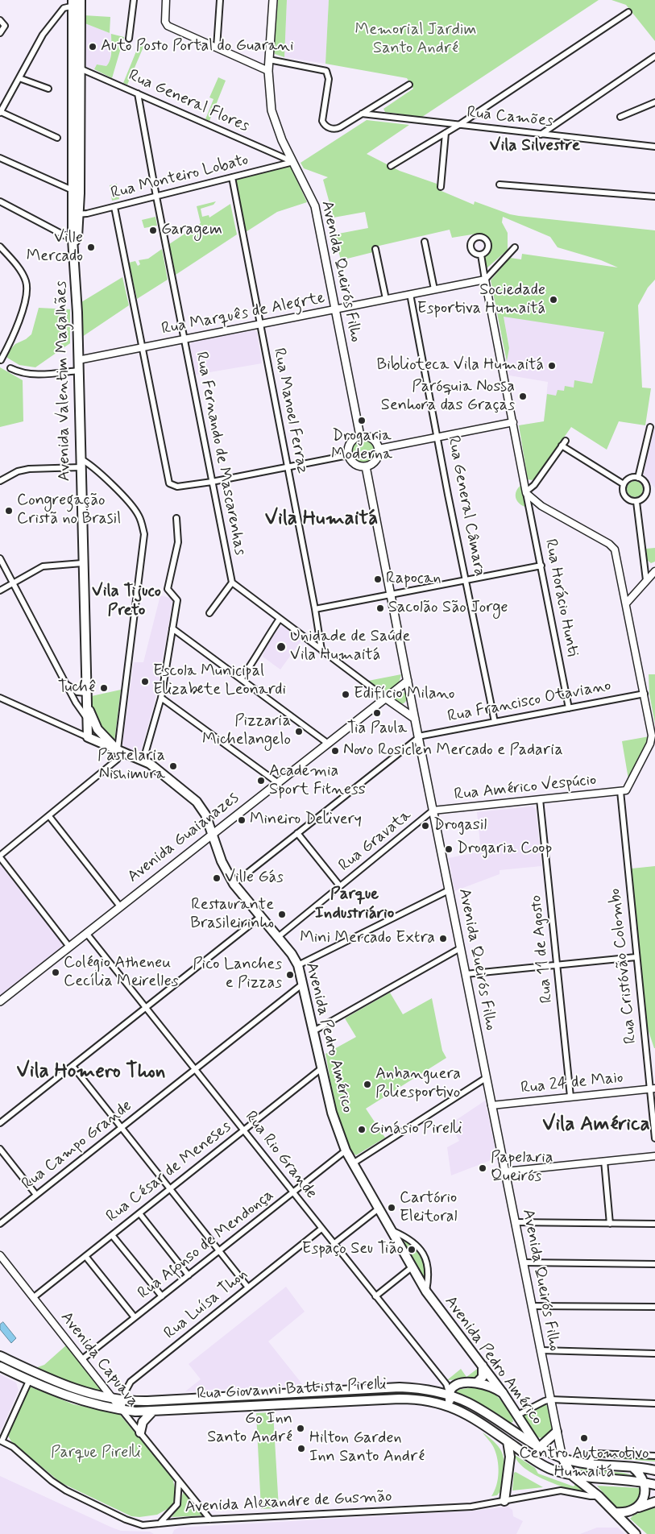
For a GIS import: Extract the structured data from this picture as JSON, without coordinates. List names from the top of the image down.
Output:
{
  "streets": {
    "main road": [
      "Avenida Queirós Filho",
      "Avenida Valentim Magalhães",
      "Avenida Guaianazes",
      "Avenida Pedro Américo",
      "Rua Giovanni Battista Pirelli"
    ],
    "street": [
      "Rua General Flores",
      "Rua Camões",
      "Rua Monteiro Lobato",
      "Rua Marquês de Alegrte",
      "Rua Manoel Ferraz",
      "Rua Fernando de Mascarenhas",
      "Rua General Câmara",
      "Rua Horácio Hunti",
      "Rua Francisco Otaviano",
      "Rua Américo Vespúcio",
      "Rua Gravata",
      "Rua 11 de Agosto",
      "Rua Cristóvão Colombo",
      "Rua 24 de Maio",
      "Rua Campo Grande",
      "Rua Rio Grande",
      "Rua César de Meneses",
      "Rua Afonso de Mendonça",
      "Rua Luísa Thon",
      "Avenida Capuava",
      "Avenida Alexandre de Gusmão"
    ]
  },
  "crossings": [
    ["Rua General Flores", "Rua Monteiro Lobato"],
    ["Rua General Flores", "Avenida Queirós Filho"],
    ["Rua General Flores", "Avenida Valentim Magalhães"],
    ["Rua General Flores", "Rua Fernando de Mascarenhas"],
    ["Rua Monteiro Lobato", "Avenida Queirós Filho"],
    ["Rua Monteiro Lobato", "Avenida Valentim Magalhães"],
    ["Rua Monteiro Lobato", "Rua Manoel Ferraz"],
    ["Rua Monteiro Lobato", "Rua Fernando de Mascarenhas"],
    ["Avenida Queirós Filho", "Rua Marquês de Alegrte"],
    ["Avenida Queirós Filho", "Rua Francisco Otaviano"],
    ["Avenida Queirós Filho", "Rua Américo Vespúcio"],
    ["Avenida Queirós Filho", "Avenida Guaianazes"],
    ["Avenida Queirós Filho", "Rua Gravata"],
    ["Avenida Queirós Filho", "Rua 24 de Maio"],
    ["Avenida Queirós Filho", "Rua Giovanni Battista Pirelli"],
    ["Rua Marquês de Alegrte", "Avenida Valentim Magalhães"],
    ["Rua Marquês de Alegrte", "Rua Manoel Ferraz"],
    ["Rua Marquês de Alegrte", "Rua Fernando de Mascarenhas"],
    ["Rua Marquês de Alegrte", "Rua General Câmara"],
    ["Avenida Valentim Magalhães", "Avenida Pedro Américo"],
    ["Rua General Câmara", "Rua Francisco Otaviano"],
    ["Rua Horácio Hunti", "Rua Francisco Otaviano"],
    ["Rua Américo Vespúcio", "Rua Gravata"],
    ["Rua Américo Vespúcio", "Rua 11 de Agosto"],
    ["Rua Américo Vespúcio", "Rua Cristóvão Colombo"],
    ["Avenida Guaianazes", "Avenida Pedro Américo"],
    ["Avenida Guaianazes", "Rua Rio Grande"],
    ["Rua Gravata", "Avenida Pedro Américo"],
    ["Rua 11 de Agosto", "Rua 24 de Maio"],
    ["Rua Cristóvão Colombo", "Rua 24 de Maio"],
    ["Avenida Pedro Américo", "Rua Campo Grande"],
    ["Avenida Pedro Américo", "Rua César de Meneses"],
    ["Avenida Pedro Américo", "Rua Afonso de Mendonça"],
    ["Avenida Pedro Américo", "Rua Giovanni Battista Pirelli"],
    ["Rua Campo Grande", "Rua Rio Grande"],
    ["Rua Rio Grande", "Rua César de Meneses"],
    ["Rua Rio Grande", "Rua Afonso de Mendonça"],
    ["Rua Rio Grande", "Rua Luísa Thon"],
    ["Rua Rio Grande", "Rua Giovanni Battista Pirelli"],
    ["Rua César de Meneses", "Avenida Capuava"],
    ["Rua Afonso de Mendonça", "Avenida Capuava"],
    ["Rua Luísa Thon", "Avenida Capuava"],
    ["Rua Luísa Thon", "Rua Giovanni Battista Pirelli"],
    ["Avenida Capuava", "Rua Giovanni Battista Pirelli"],
    ["Avenida Capuava", "Avenida Alexandre de Gusmão"],
    ["Rua Giovanni Battista Pirelli", "Avenida Alexandre de Gusmão"]
  ],
  "districts": [
    "Vila Silvestre",
    "Vila Humaitá",
    "Vila Tijuco Preto",
    "Parque Industriário",
    "Vila Homero Thon",
    "Vila América"
  ],
  "parks": ["Memorial Jardim Santo André", "Parque Pirelli"],
  "places": [
    "Auto Posto Portal do Guarani",
    "Garagem",
    "Ville Mercado",
    "Sociedade Esportiva Humaitá",
    "Biblioteca Vila Humaitá",
    "Paróquia Nossa Senhora das Graças",
    "Drogaria Moderna",
    "Congregação Cristã no Brasil",
    "Rapocan",
    "Sacolão São Jorge",
    "Unidade de Saúde Vila Humaitá",
    "Escola Municipal Elizabete Leonardi",
    "Tuchê",
    "Edifício Milano",
    "Tia Paula",
    "Pizzaria Michelangelo",
    "Novo Rosiclen Mercado e Padaria",
    "Pastelaria Nishimura",
    "Academia Sport Fitness",
    "Mineiro Delivery",
    "Drogasil",
    "Drogaria Coop",
    "Ville Gás",
    "Restaurante Brasileirinho",
    "Mini Mercado Extra",
    "Colégio Atheneu Cecília Meirelles",
    "Pico Lanches e Pizzas",
    "Anhanguera Poliesportivo",
    "Ginásio Pirelli",
    "Papelaria Queirós",
    "Cartório Eleitoral",
    "Espaço Seu Tião",
    "Go Inn Santo André",
    "Centro Automotivo Humaitá",
    "Hilton Garden Inn Santo André"
  ]
}
